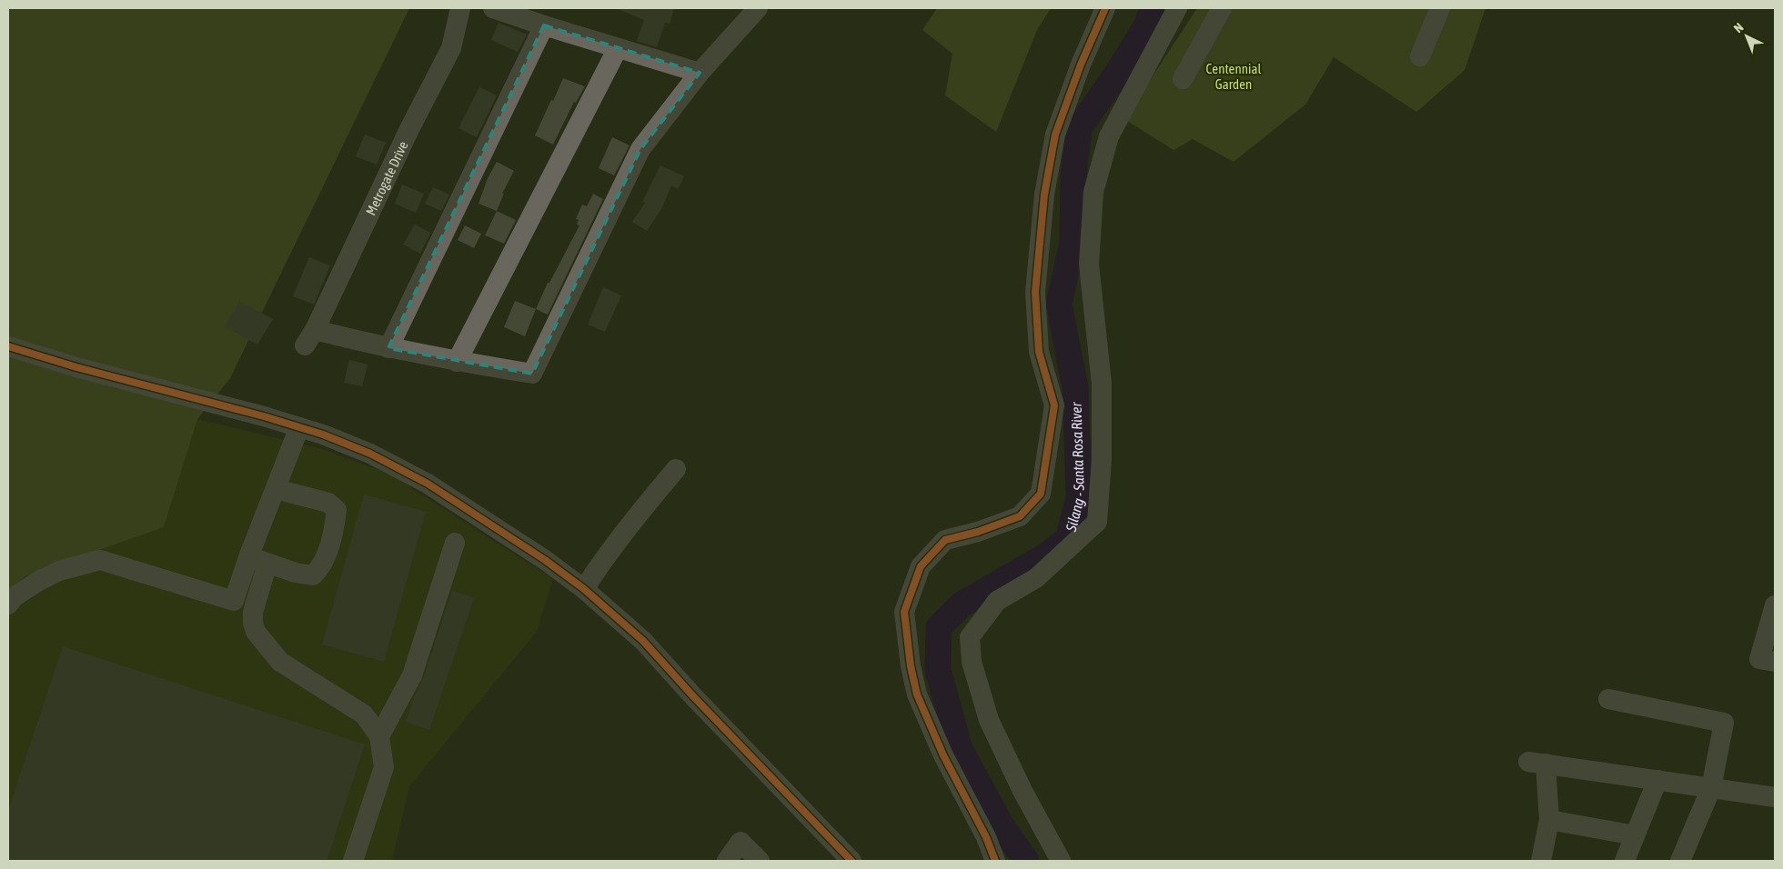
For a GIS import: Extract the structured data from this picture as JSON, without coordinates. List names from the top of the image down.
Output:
{
  "streets": {
    "street": ["Metrogate Drive"]
  },
  "water": ["Silang - Santa Rosa River"],
  "parks": ["Centennial Garden"],
  "north": "top left"
}
